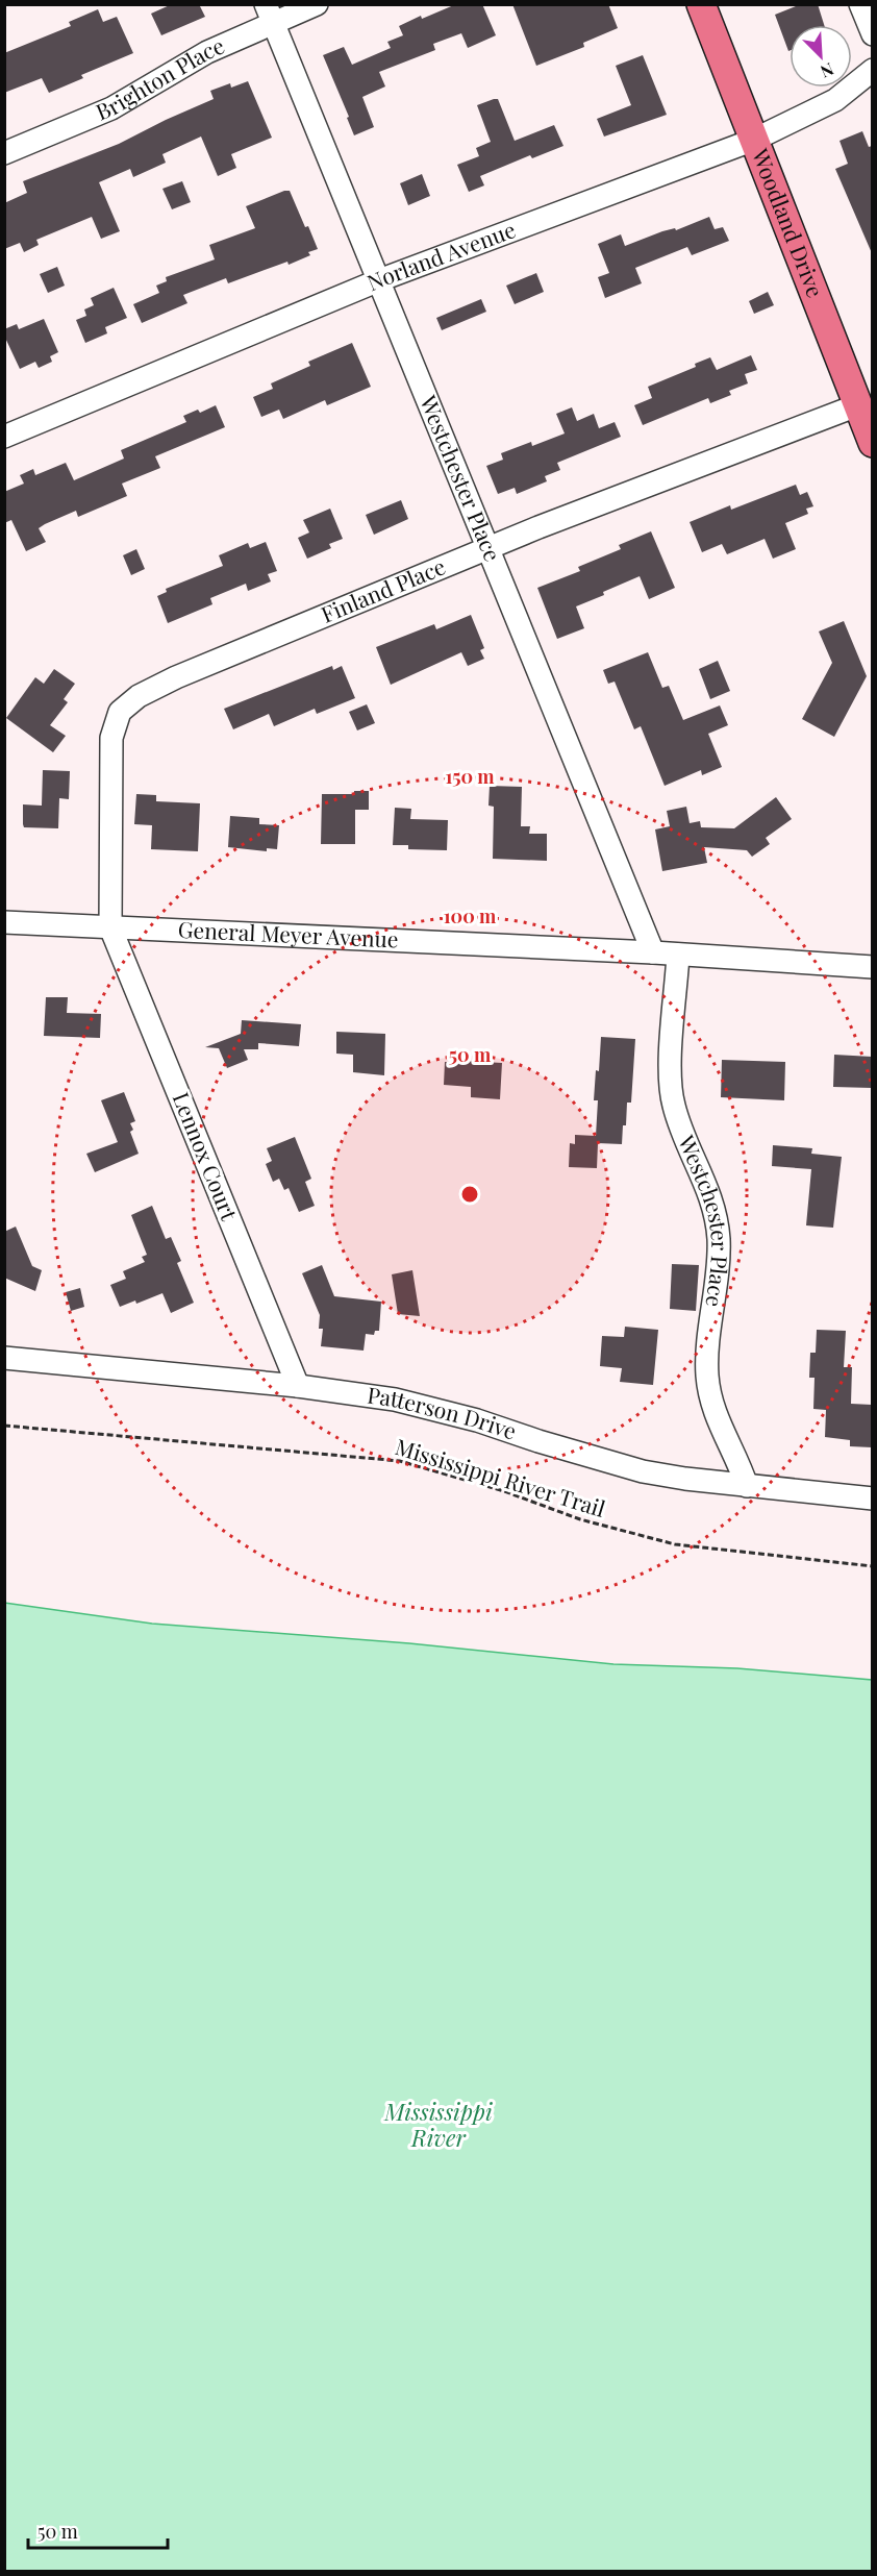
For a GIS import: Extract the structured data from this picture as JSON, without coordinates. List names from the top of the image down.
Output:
{
  "streets": {
    "main road": ["Woodland Drive"],
    "street": [
      "Brighton Place",
      "Norland Avenue",
      "Westchester Place",
      "Finland Place",
      "General Meyer Avenue",
      "Lennox Court",
      "Patterson Drive"
    ],
    "path": ["Mississippi River Trail"]
  },
  "crossings": [
    ["Brighton Place", "Westchester Place"],
    ["Woodland Drive", "Norland Avenue"],
    ["Woodland Drive", "Finland Place"],
    ["Norland Avenue", "Westchester Place"],
    ["Westchester Place", "Finland Place"],
    ["Westchester Place", "General Meyer Avenue"],
    ["Westchester Place", "Patterson Drive"],
    ["Finland Place", "General Meyer Avenue"],
    ["Finland Place", "Lennox Court"],
    ["General Meyer Avenue", "Lennox Court"],
    ["Lennox Court", "Patterson Drive"]
  ],
  "water": ["Mississippi River"],
  "scale_bar": "50 m",
  "north": "bottom right",
  "rings": ["150 m", "100 m", "50 m"]
}
